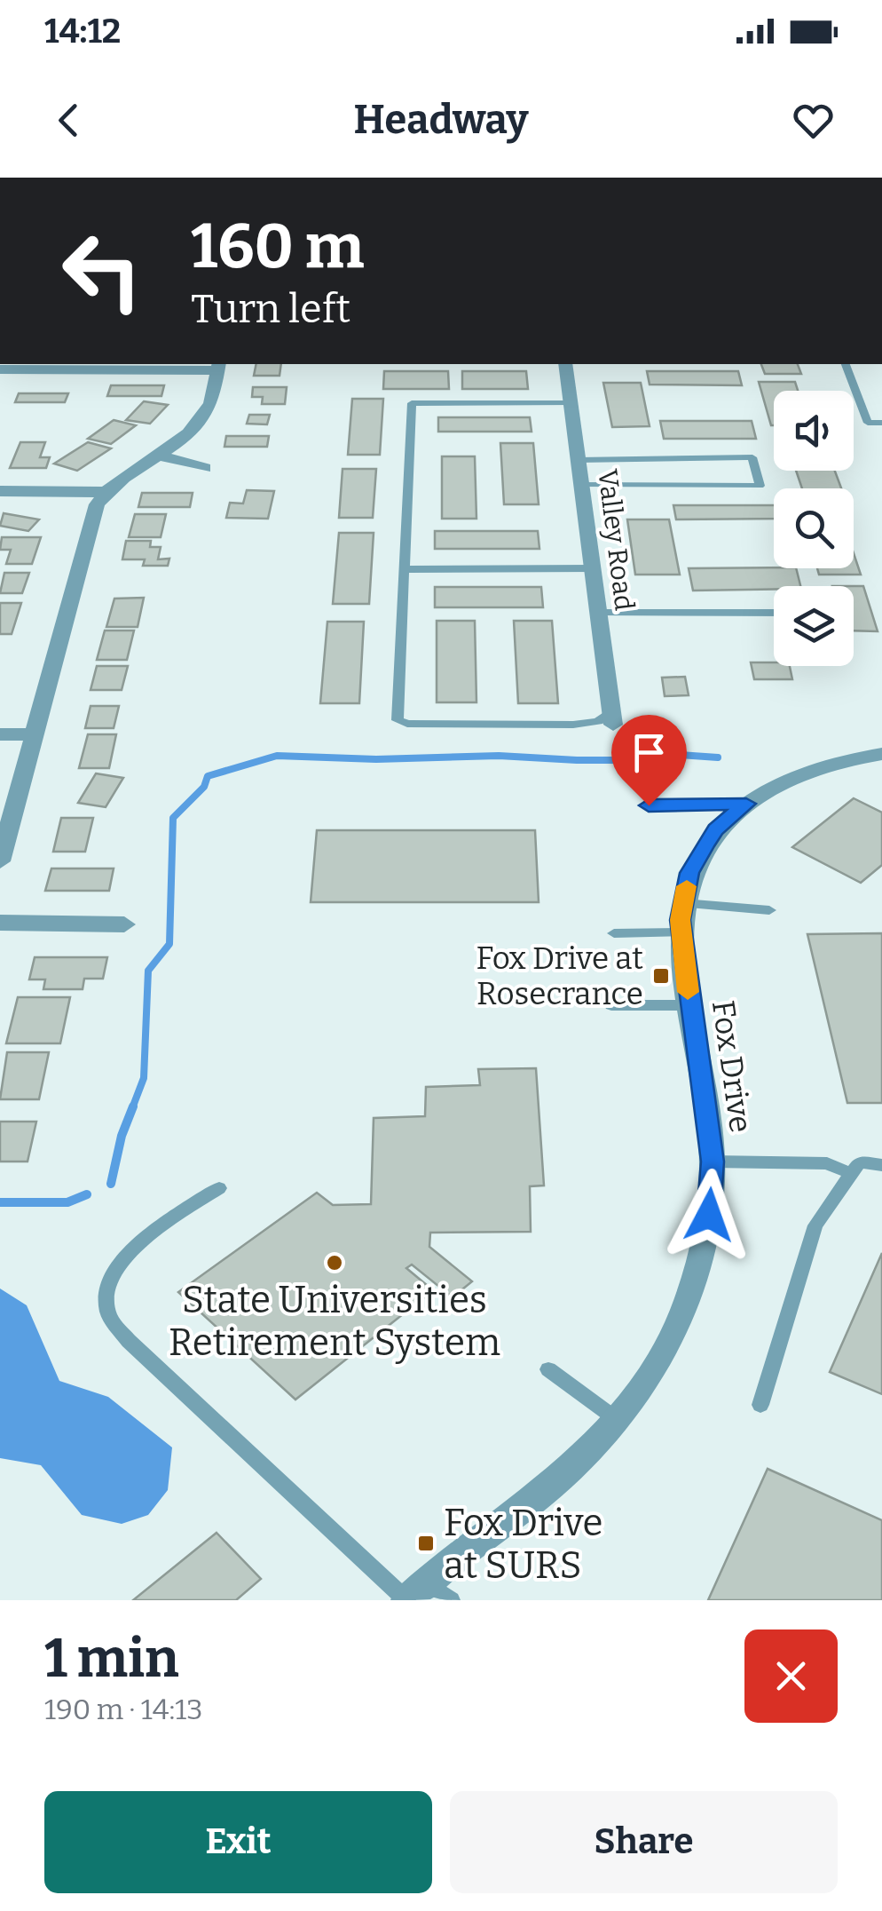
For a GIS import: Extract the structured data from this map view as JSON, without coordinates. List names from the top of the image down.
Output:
{
  "streets": {
    "street": ["Valley Road", "Fox Drive"]
  },
  "places": {
    "transit": ["Fox Drive at Rosecrance", "Fox Drive at SURS"],
    "other": ["State Universities Retirement System"]
  },
  "page": {
    "status": "14:12",
    "header": "Headway",
    "turn": ["160 m", "Turn left"],
    "heading": ["1 min", "190 m · 14:13"],
    "buttons": ["Exit", "Share"]
  }
}
